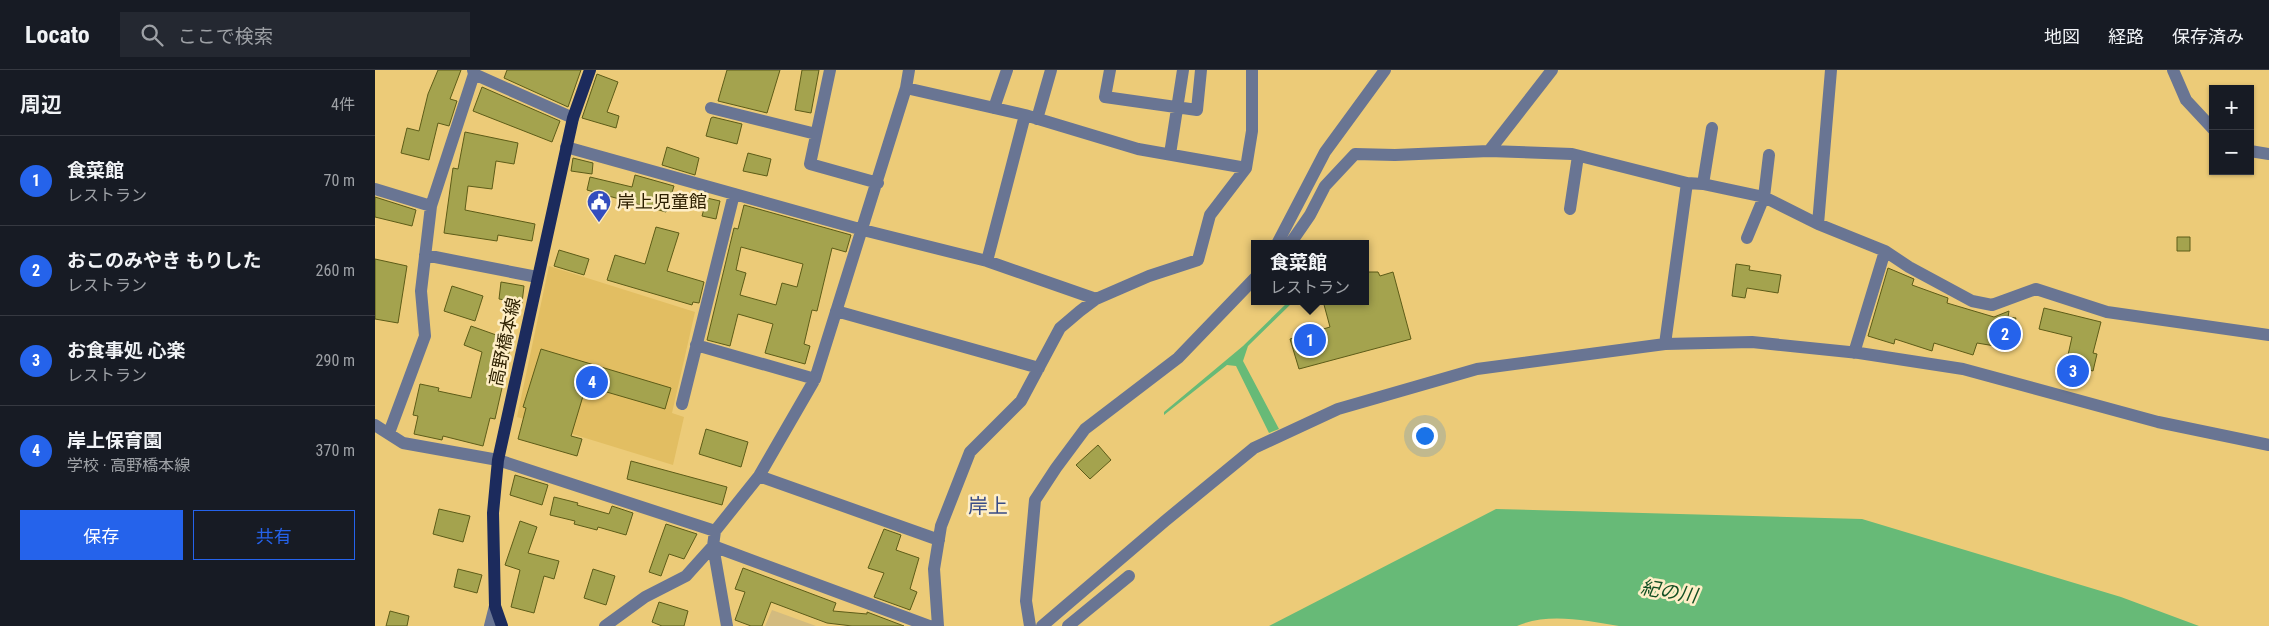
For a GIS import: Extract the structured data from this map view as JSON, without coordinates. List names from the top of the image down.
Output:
{
  "streets": {
    "main road": ["高野橋本線"]
  },
  "districts": ["岸上"],
  "water": ["紀の川"],
  "places": {
    "public building": ["岸上児童館"]
  },
  "page": {
    "header": "Locato",
    "search": "ここで検索",
    "nav": ["地図", "経路", "保存済み"],
    "heading": ["周辺", "4件"],
    "map_buttons": ["+", "−"],
    "list": [
      {
        "mark": "1",
        "name": "食菜館",
        "note": "レストラン",
        "value": "70 m"
      },
      {
        "mark": "2",
        "name": "おこのみやき もりした",
        "note": "レストラン",
        "value": "260 m"
      },
      {
        "mark": "3",
        "name": "お食事処 心楽",
        "note": "レストラン",
        "value": "290 m"
      },
      {
        "mark": "4",
        "name": "岸上保育園",
        "note": "学校 · 高野橋本線",
        "value": "370 m"
      }
    ],
    "popup": ["食菜館", "レストラン"],
    "pins": [
      "2",
      "1",
      "3",
      "4"
    ],
    "buttons": ["保存", "共有"]
  }
}
